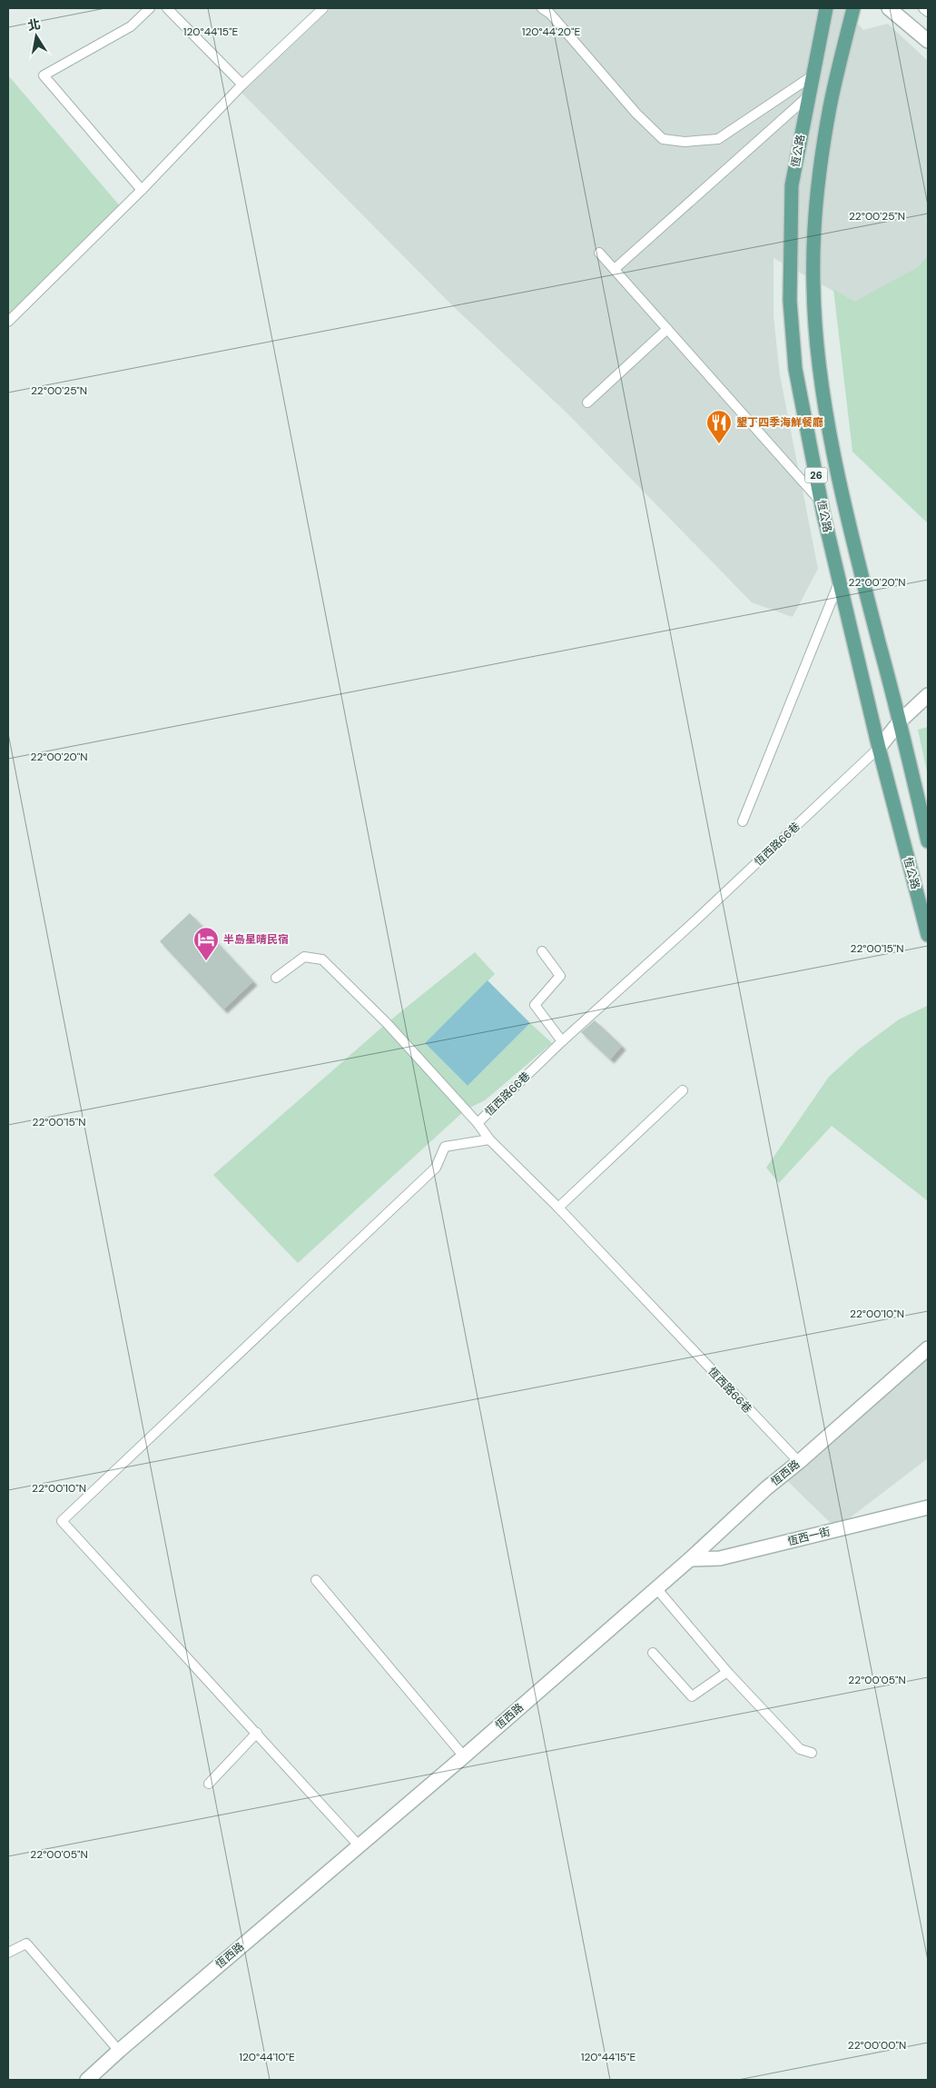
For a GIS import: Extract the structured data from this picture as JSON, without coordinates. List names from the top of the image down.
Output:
{
  "streets": {
    "main road": ["恆公路", "26"],
    "street": ["恆西路", "恆西一街"],
    "lane": ["恆西路66巷"]
  },
  "crossings": [
    ["恆公路", "恆西路66巷"],
    ["恆西路66巷", "恆西路"],
    ["恆西路", "恆西一街"]
  ],
  "places": {
    "restaurant": ["墾丁四季海鮮餐廳"],
    "hotel": ["半島星晴民宿"]
  },
  "north": "top",
  "coordinates": [
    "120°44'15\"E",
    "120°44'20\"E",
    "22°00'25\"N",
    "22°00'20\"N",
    "22°00'15\"N",
    "22°00'10\"N",
    "22°00'05\"N",
    "22°00'00\"N",
    "120°44'10\"E"
  ]
}
